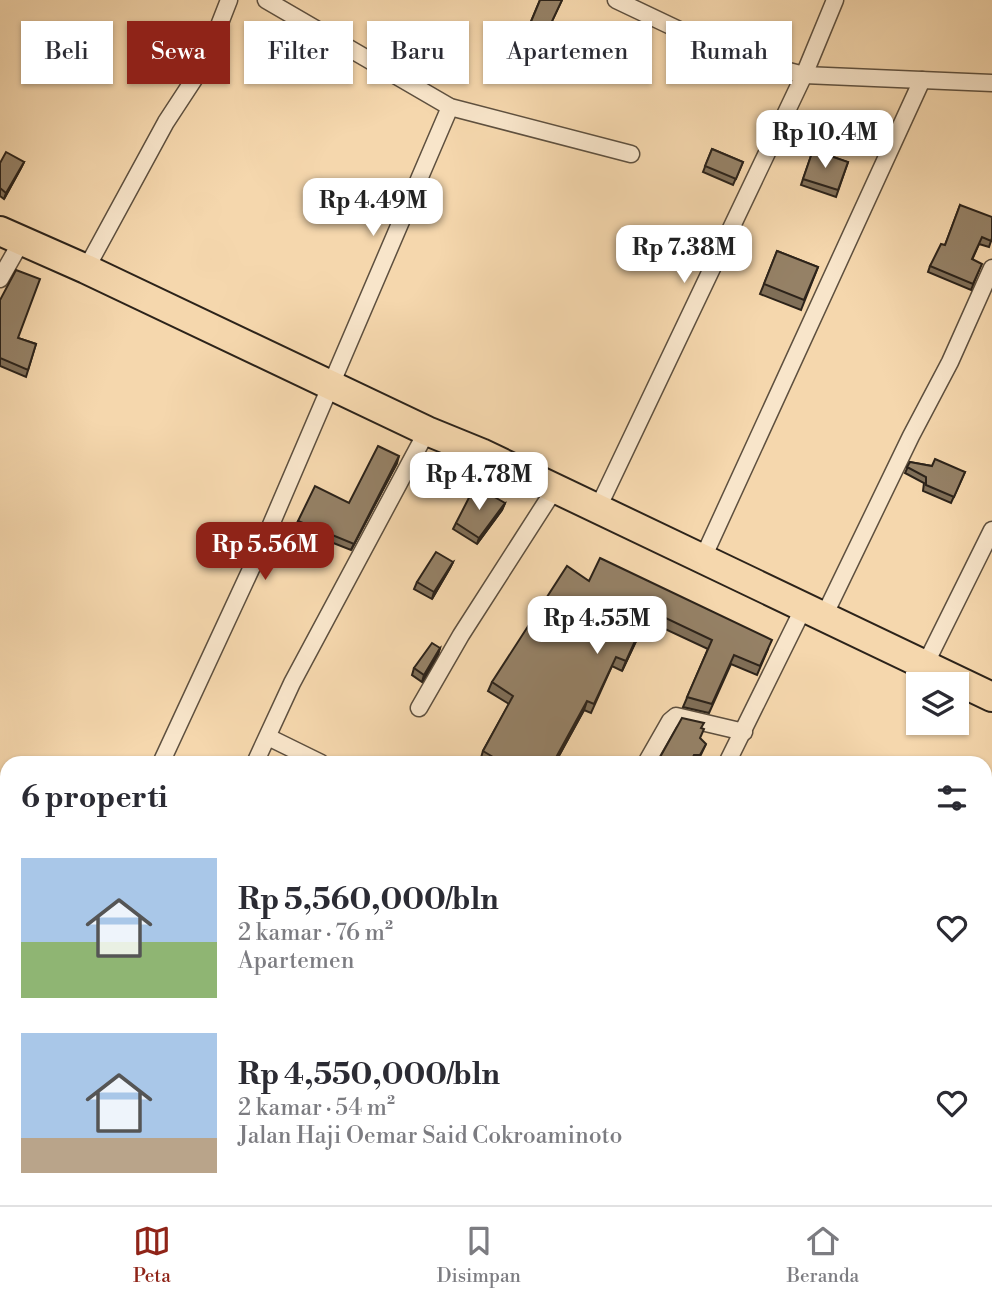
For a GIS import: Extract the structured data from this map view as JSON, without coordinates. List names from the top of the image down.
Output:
{
  "page": {
    "chip": [
      "Beli",
      "Sewa",
      "Filter",
      "Baru",
      "Apartemen",
      "Rumah"
    ],
    "price": [
      "Rp 10.4M",
      "Rp 4.49M",
      "Rp 7.38M",
      "Rp 4.78M",
      "Rp 5.56M",
      "Rp 4.55M"
    ],
    "heading": "6 properti",
    "list": [
      {
        "name": "Rp 5,560,000/bln",
        "note": "2 kamar · 76 m² · Apartemen"
      },
      {
        "name": "Rp 4,550,000/bln",
        "note": "2 kamar · 54 m² · Jalan Haji Oemar Said Cokroaminoto"
      }
    ],
    "tabs": ["Peta", "Disimpan", "Beranda"]
  }
}
